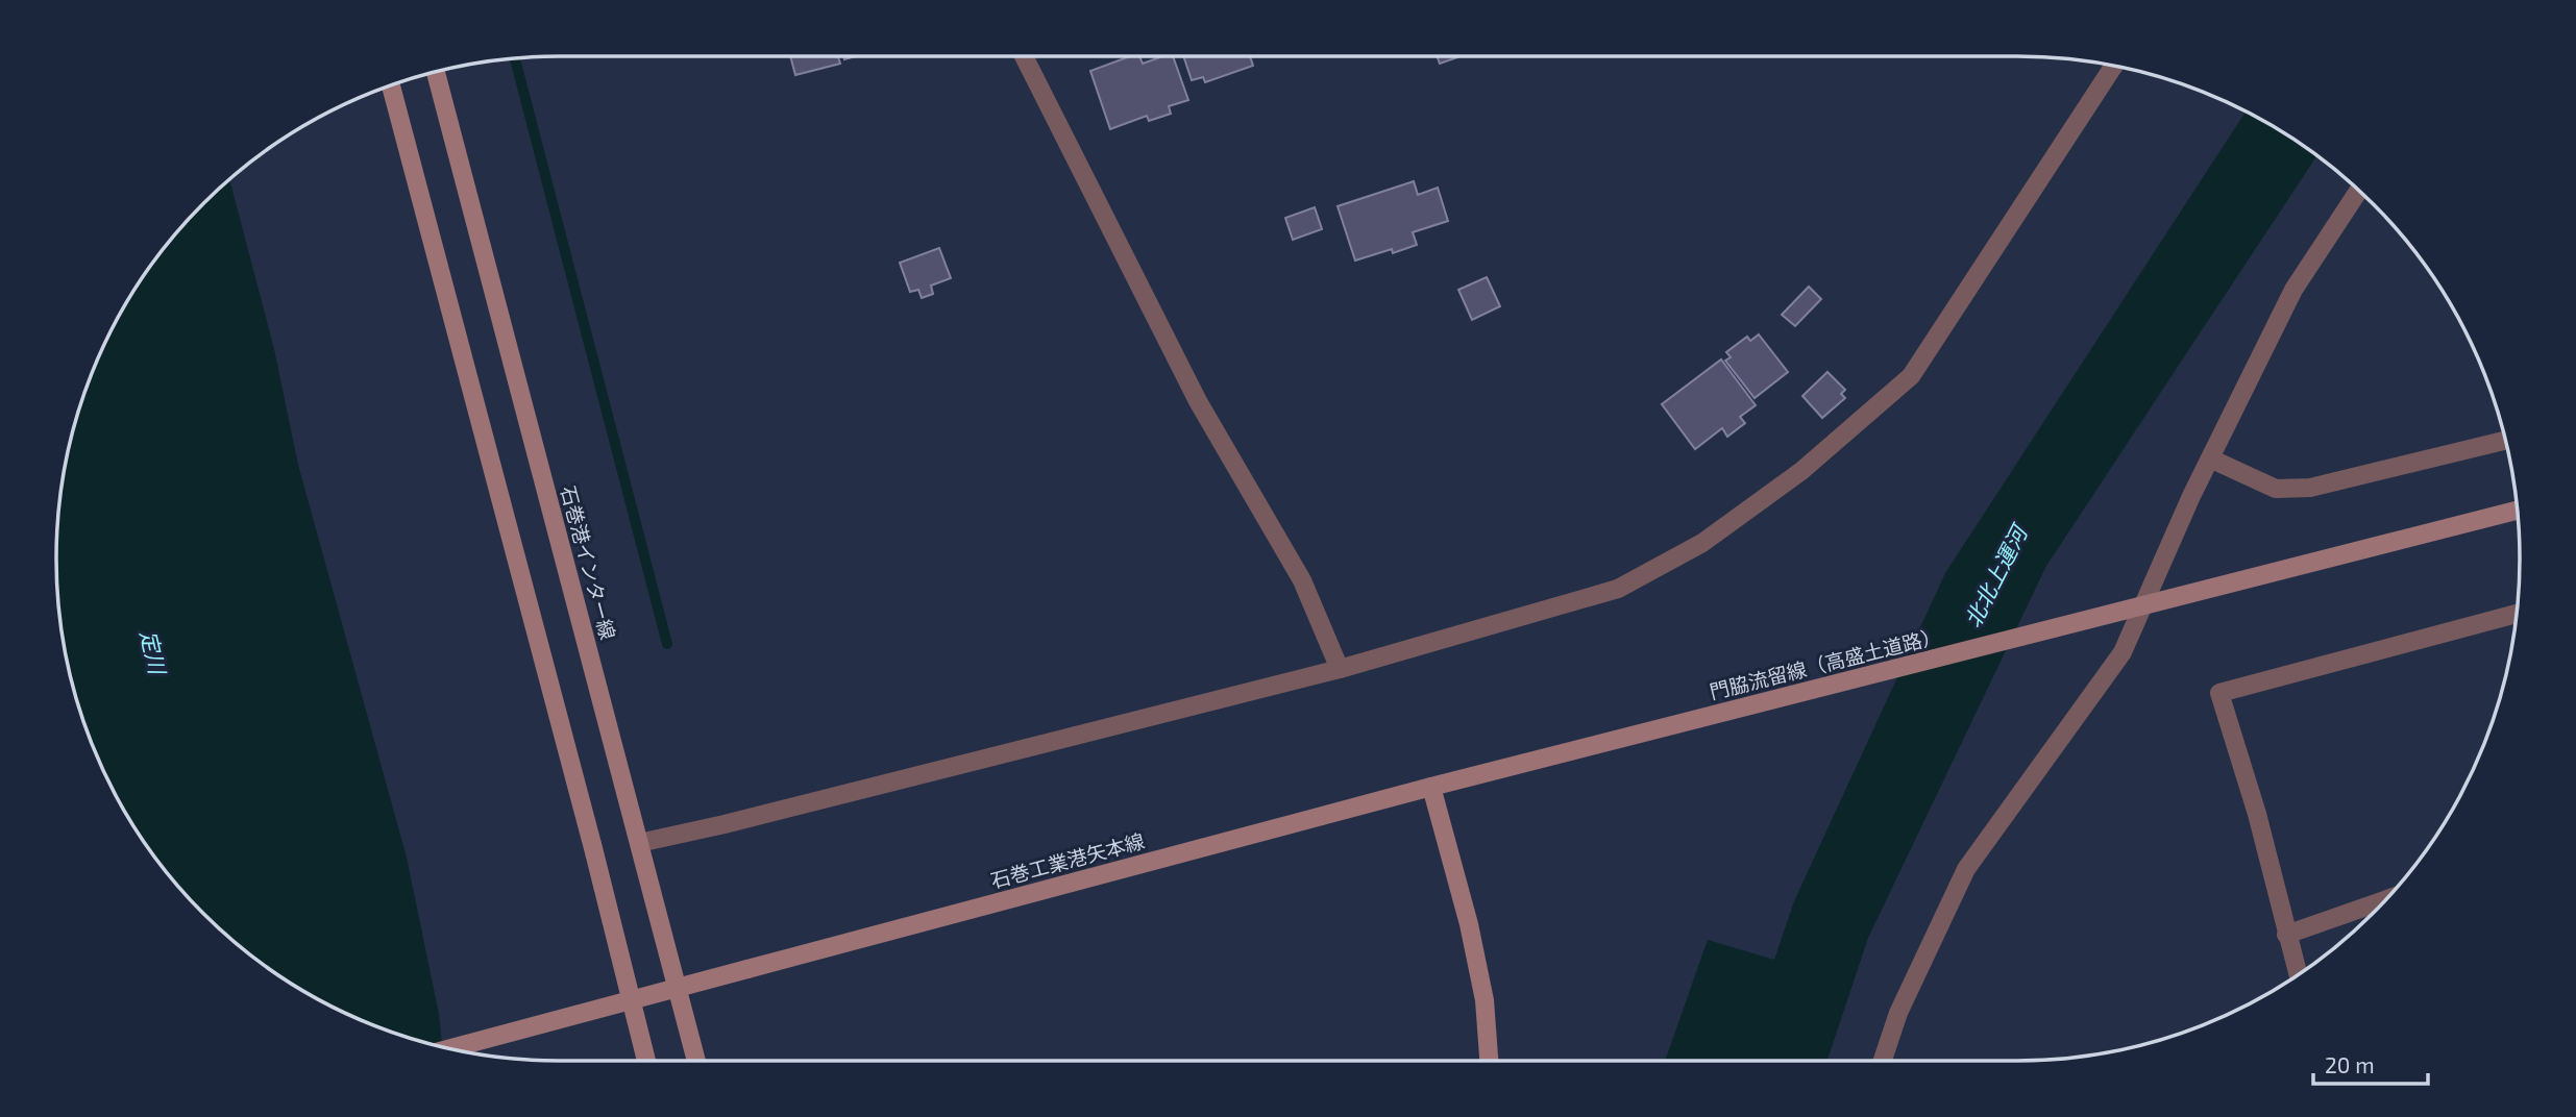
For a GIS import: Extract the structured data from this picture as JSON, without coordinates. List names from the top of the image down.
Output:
{
  "streets": {
    "main road": ["石巻港インター線", "門脇流留線（高盛土道路）", "石巻工業港矢本線"]
  },
  "crossings": [
    ["門脇流留線（高盛土道路）", "石巻工業港矢本線"]
  ],
  "water": ["北北上運河", "定川"],
  "scale_bar": "20 m"
}
